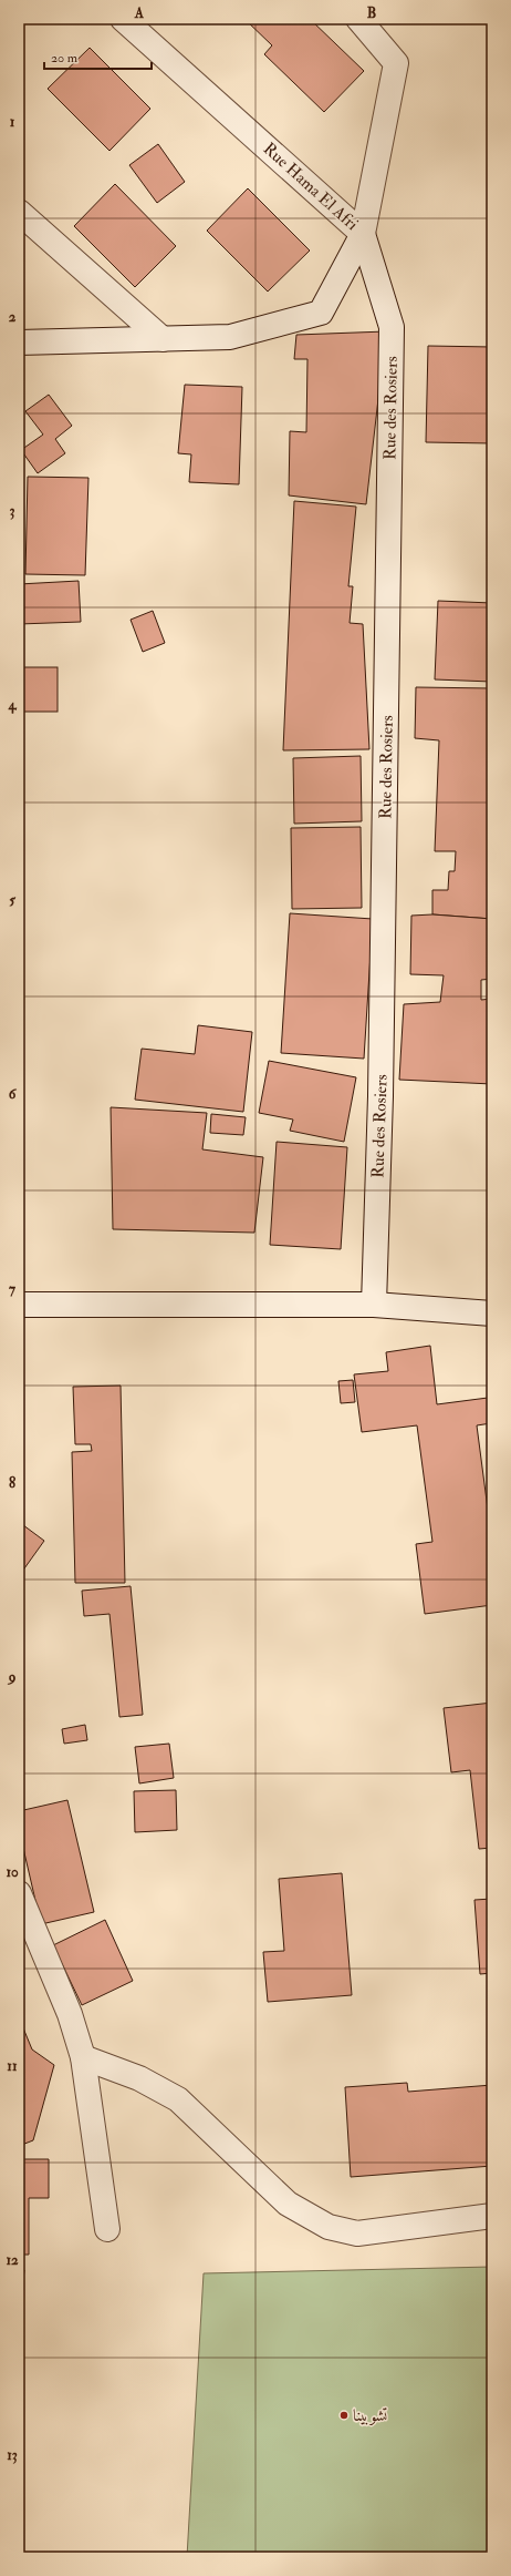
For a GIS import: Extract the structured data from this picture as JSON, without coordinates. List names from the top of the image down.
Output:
{
  "streets": {
    "street": ["Rue Hama El Afri", "Rue des Rosiers"]
  },
  "crossings": [
    ["Rue Hama El Afri", "Rue des Rosiers"]
  ],
  "places": ["تشوبينا"],
  "scale_bar": "20 m",
  "grid": {
    "columns": ["A", "B"],
    "rows": [
      "1",
      "2",
      "3",
      "4",
      "5",
      "6",
      "7",
      "8",
      "9",
      "10",
      "11",
      "12",
      "13"
    ]
  }
}
